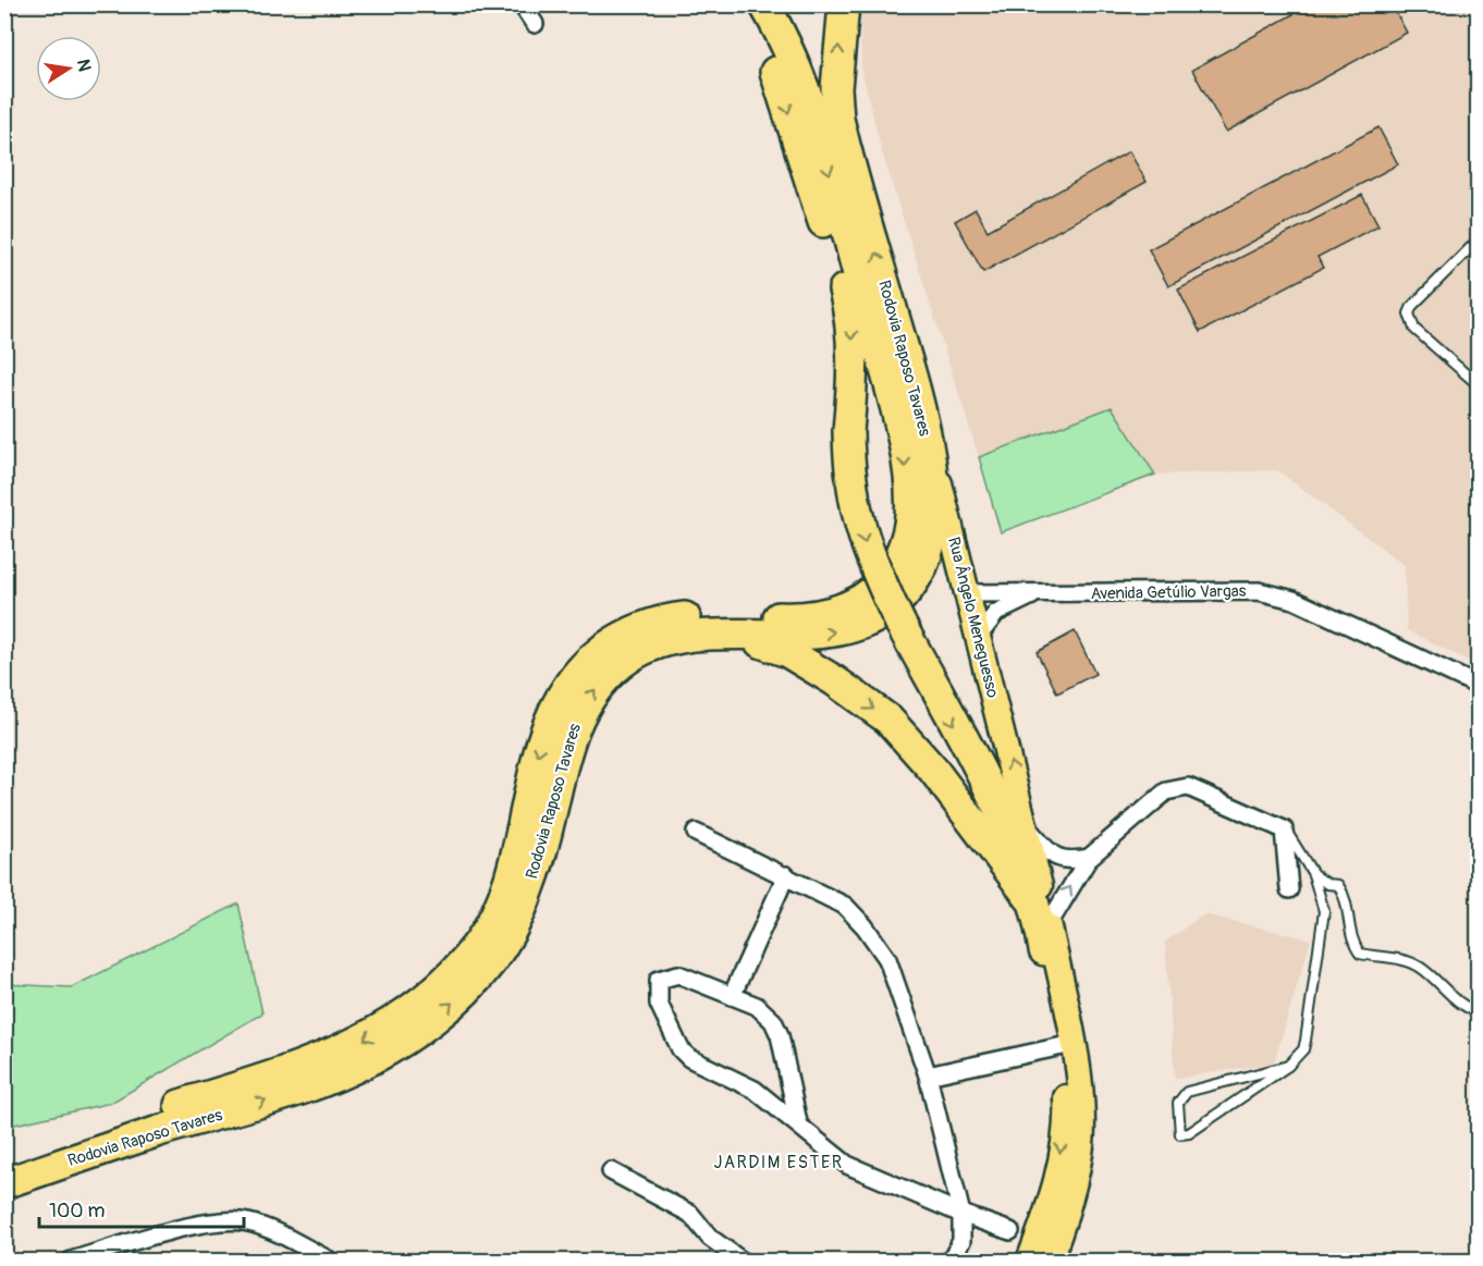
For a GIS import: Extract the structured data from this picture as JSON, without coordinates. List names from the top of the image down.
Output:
{
  "streets": {
    "highway": ["Rodovia Raposo Tavares"],
    "main road": ["Rua Ângelo Meneguesso"],
    "street": ["Avenida Getúlio Vargas"]
  },
  "crossings": [
    ["Rodovia Raposo Tavares", "Rua Ângelo Meneguesso"],
    ["Avenida Getúlio Vargas", "Rua Ângelo Meneguesso"]
  ],
  "one_way": ["Rua Ângelo Meneguesso"],
  "districts": ["JARDIM ESTER"],
  "scale_bar": "100 m",
  "north": "right"
}
